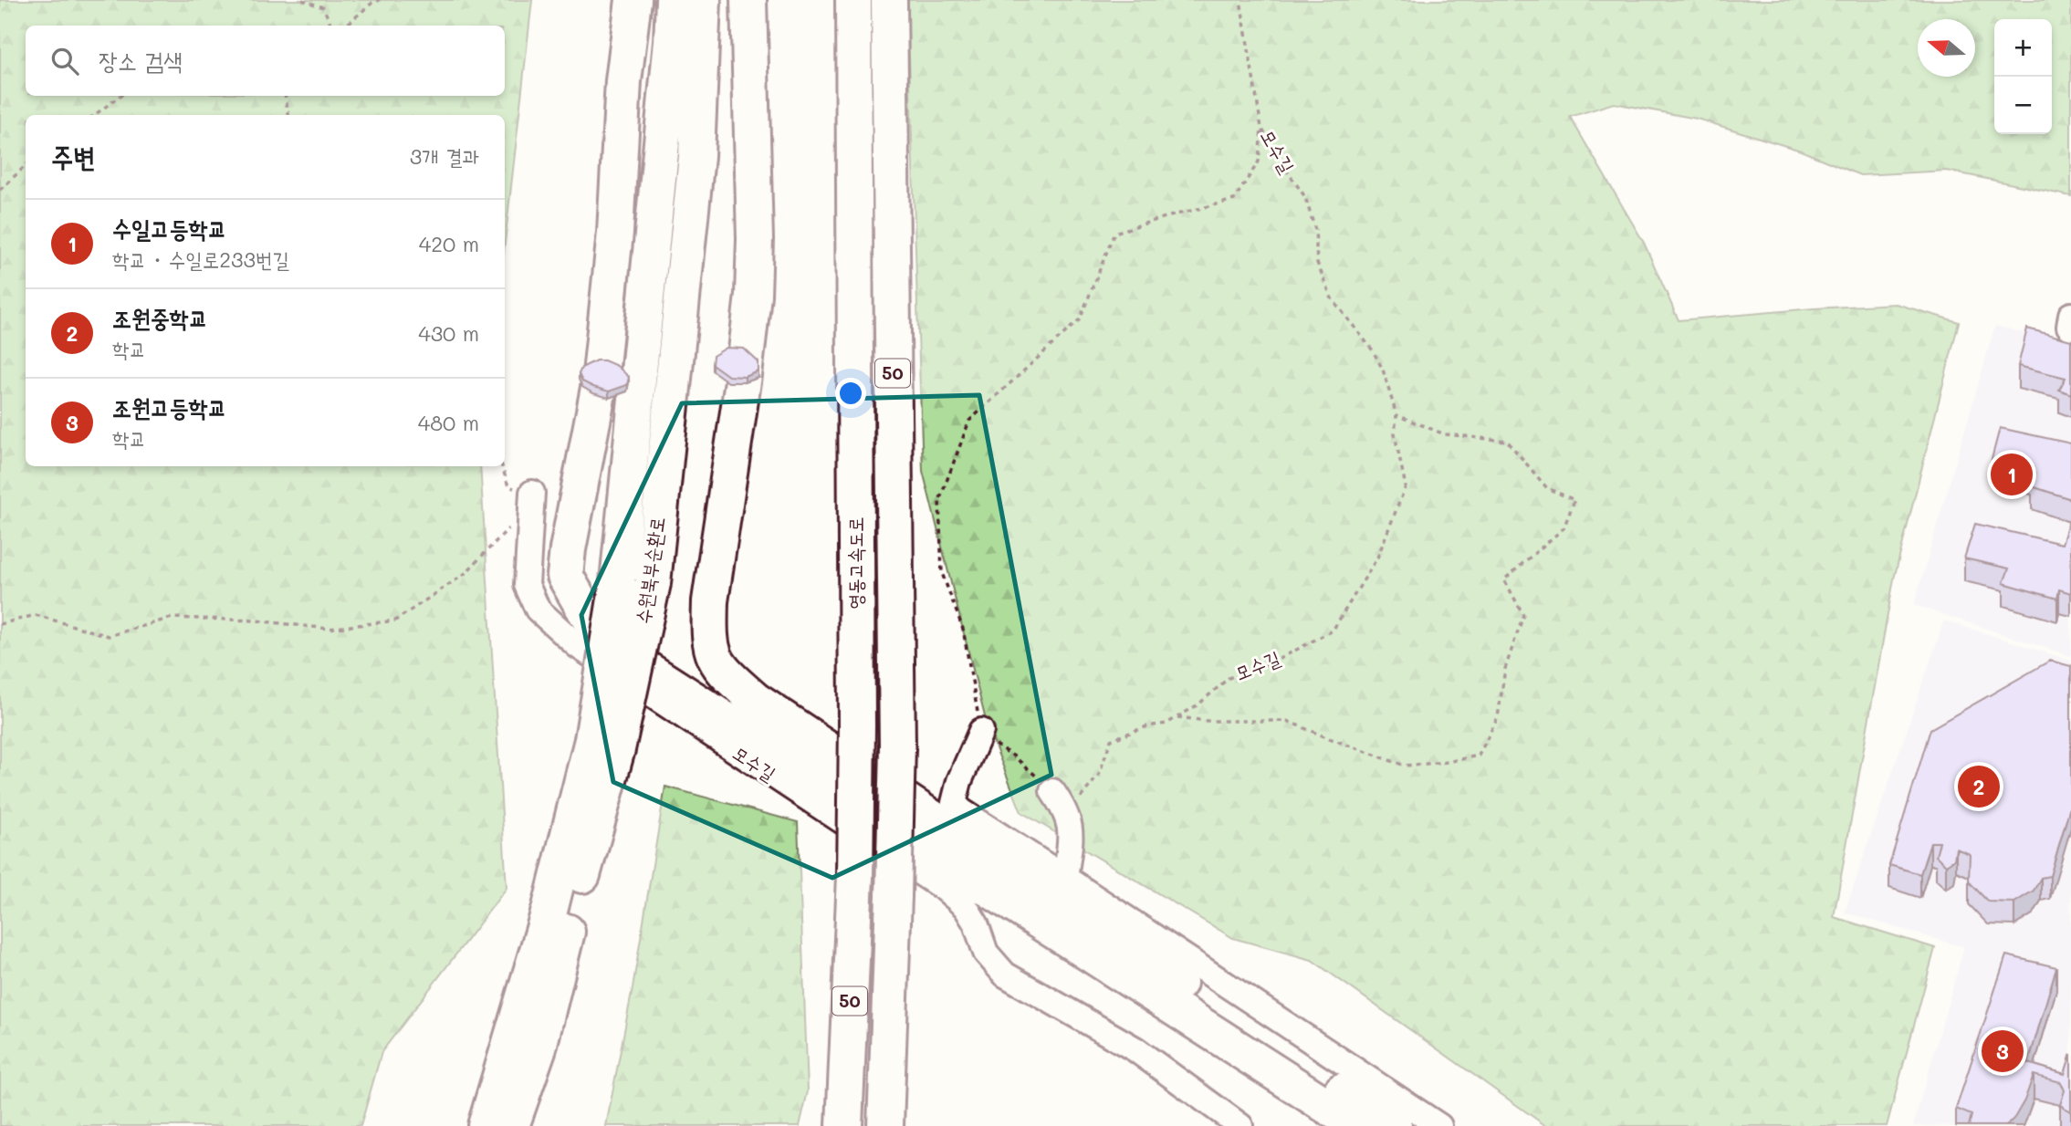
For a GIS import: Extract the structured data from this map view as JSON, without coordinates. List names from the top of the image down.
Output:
{
  "streets": {
    "highway": ["50", "영동고속도로", "수원북부순환로"],
    "street": ["모수길"]
  },
  "north": "left",
  "page": {
    "map_buttons": ["+", "−"],
    "search": "장소 검색",
    "heading": ["주변", "3개 결과"],
    "list": [
      {
        "mark": "1",
        "name": "수일고등학교",
        "note": "학교 · 수일로233번길",
        "value": "420 m"
      },
      {
        "mark": "2",
        "name": "조원중학교",
        "note": "학교",
        "value": "430 m"
      },
      {
        "mark": "3",
        "name": "조원고등학교",
        "note": "학교",
        "value": "480 m"
      }
    ],
    "pins": ["1", "2", "3"]
  }
}
